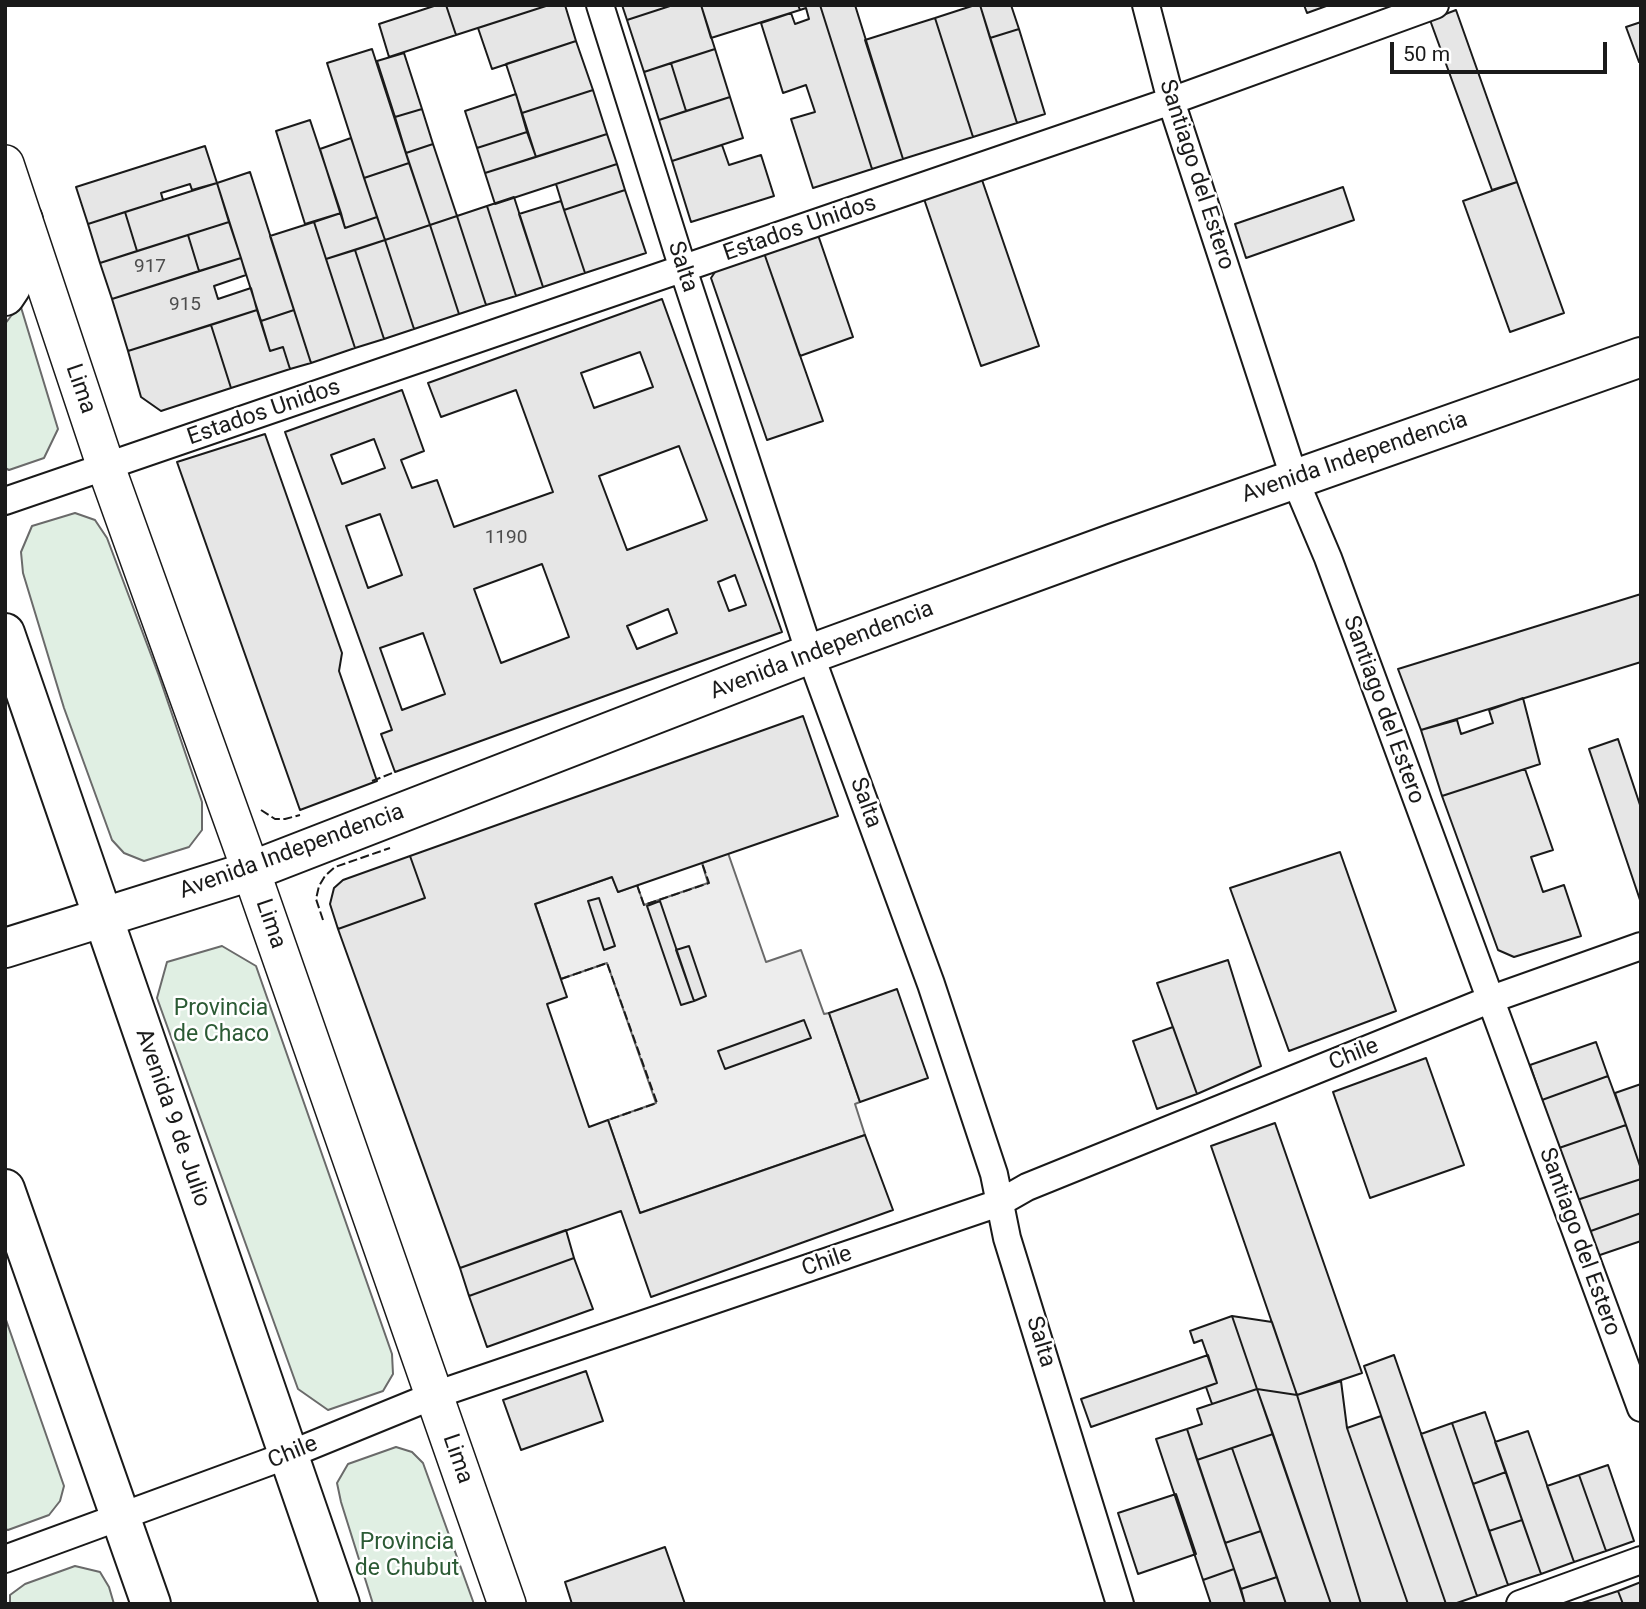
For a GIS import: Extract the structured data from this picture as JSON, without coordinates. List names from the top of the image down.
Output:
{
  "streets": {
    "main road": ["Avenida Independencia", "Avenida 9 de Julio"],
    "street": [
      "Santiago del Estero",
      "Estados Unidos",
      "Salta",
      "Lima",
      "Chile"
    ]
  },
  "crossings": [
    ["Santiago del Estero", "Estados Unidos"],
    ["Santiago del Estero", "Avenida Independencia"],
    ["Santiago del Estero", "Chile"],
    ["Estados Unidos", "Salta"],
    ["Estados Unidos", "Lima"],
    ["Salta", "Avenida Independencia"],
    ["Salta", "Chile"],
    ["Lima", "Avenida Independencia"],
    ["Lima", "Chile"],
    ["Avenida Independencia", "Avenida 9 de Julio"],
    ["Chile", "Avenida 9 de Julio"]
  ],
  "parks": ["Provincia de Chaco", "Provincia de Chubut"],
  "house_numbers": ["917", "915", "1190"],
  "scale_bar": "50 m"
}
